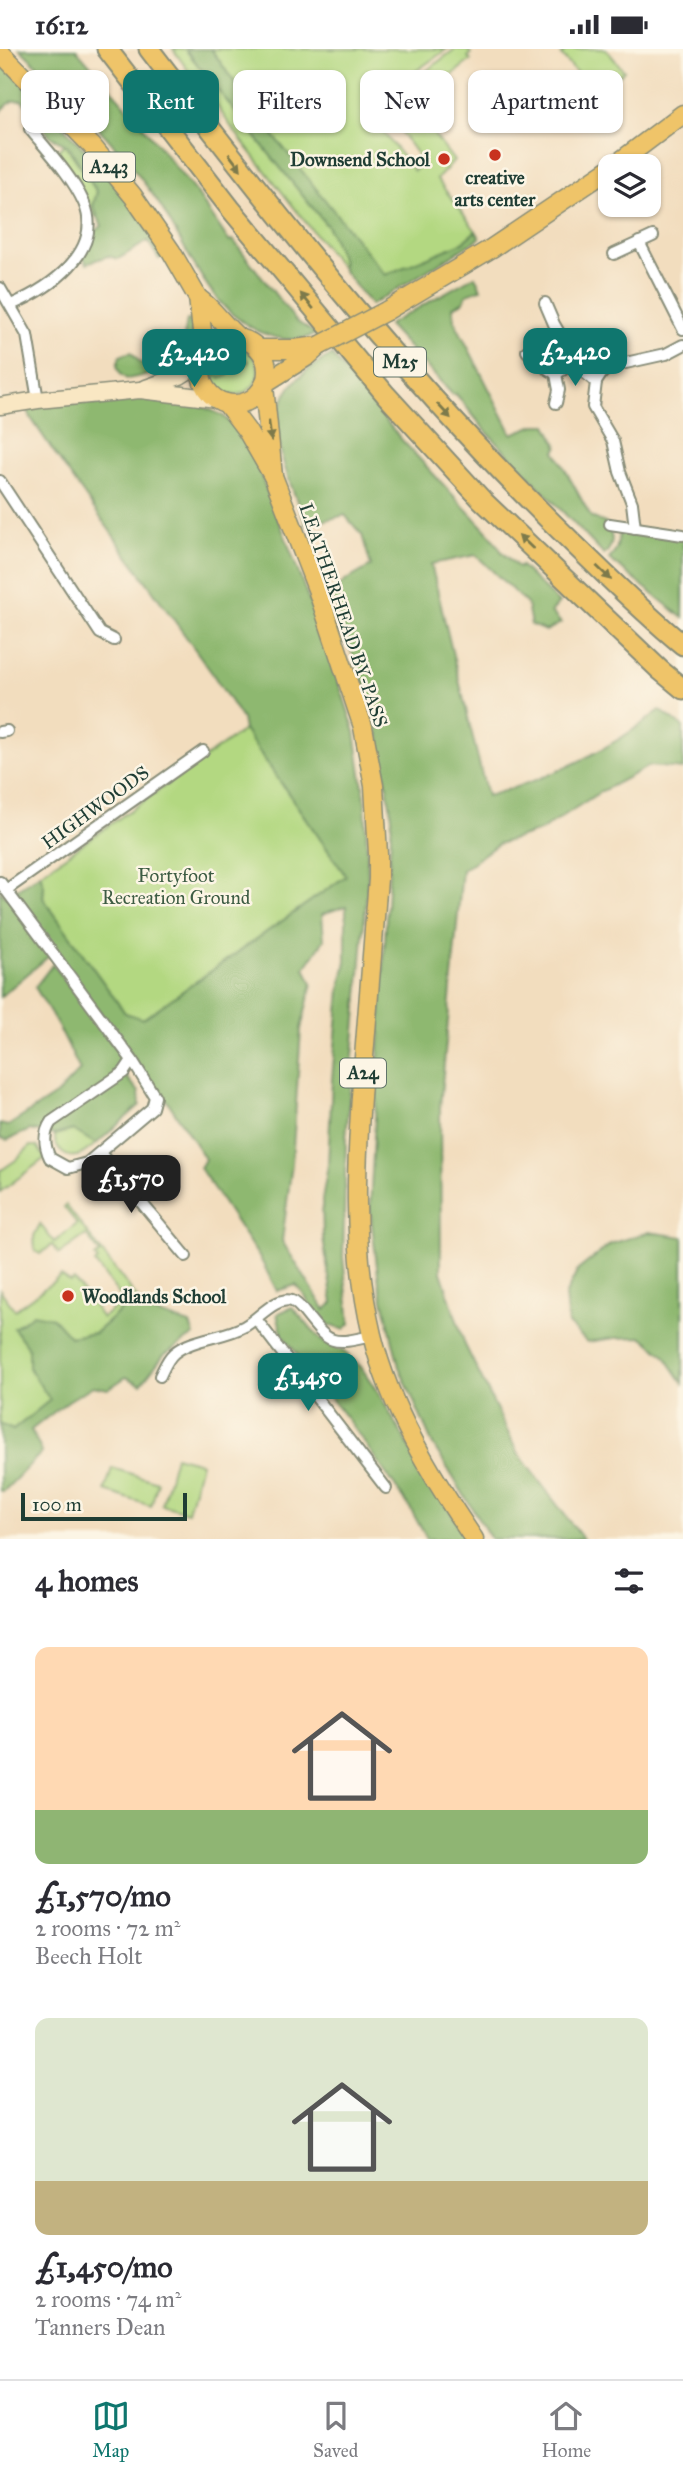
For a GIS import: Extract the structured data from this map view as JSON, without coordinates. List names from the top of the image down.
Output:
{
  "streets": {
    "highway": [
      "A243",
      "M25",
      "LEATHERHEAD BY-PASS",
      "A24"
    ],
    "street": ["HIGHWOODS"]
  },
  "crossings": [
    ["A243", "LEATHERHEAD BY-PASS"]
  ],
  "parks": ["Fortyfoot Recreation Ground"],
  "places": ["creative arts center", "Downsend School", "Woodlands School"],
  "scale_bar": "100 m",
  "page": {
    "status": "16:12",
    "chip": [
      "Buy",
      "Rent",
      "Filters",
      "New",
      "Apartment"
    ],
    "price": [
      "£2,420",
      "£2,420",
      "£1,570",
      "£1,450"
    ],
    "scale": "100 m",
    "heading": "4 homes",
    "list": [
      {
        "name": "£1,570/mo",
        "note": "2 rooms · 72 m² · Beech Holt"
      },
      {
        "name": "£1,450/mo",
        "note": "2 rooms · 74 m² · Tanners Dean"
      }
    ],
    "tabs": ["Map", "Saved", "Home"]
  }
}
